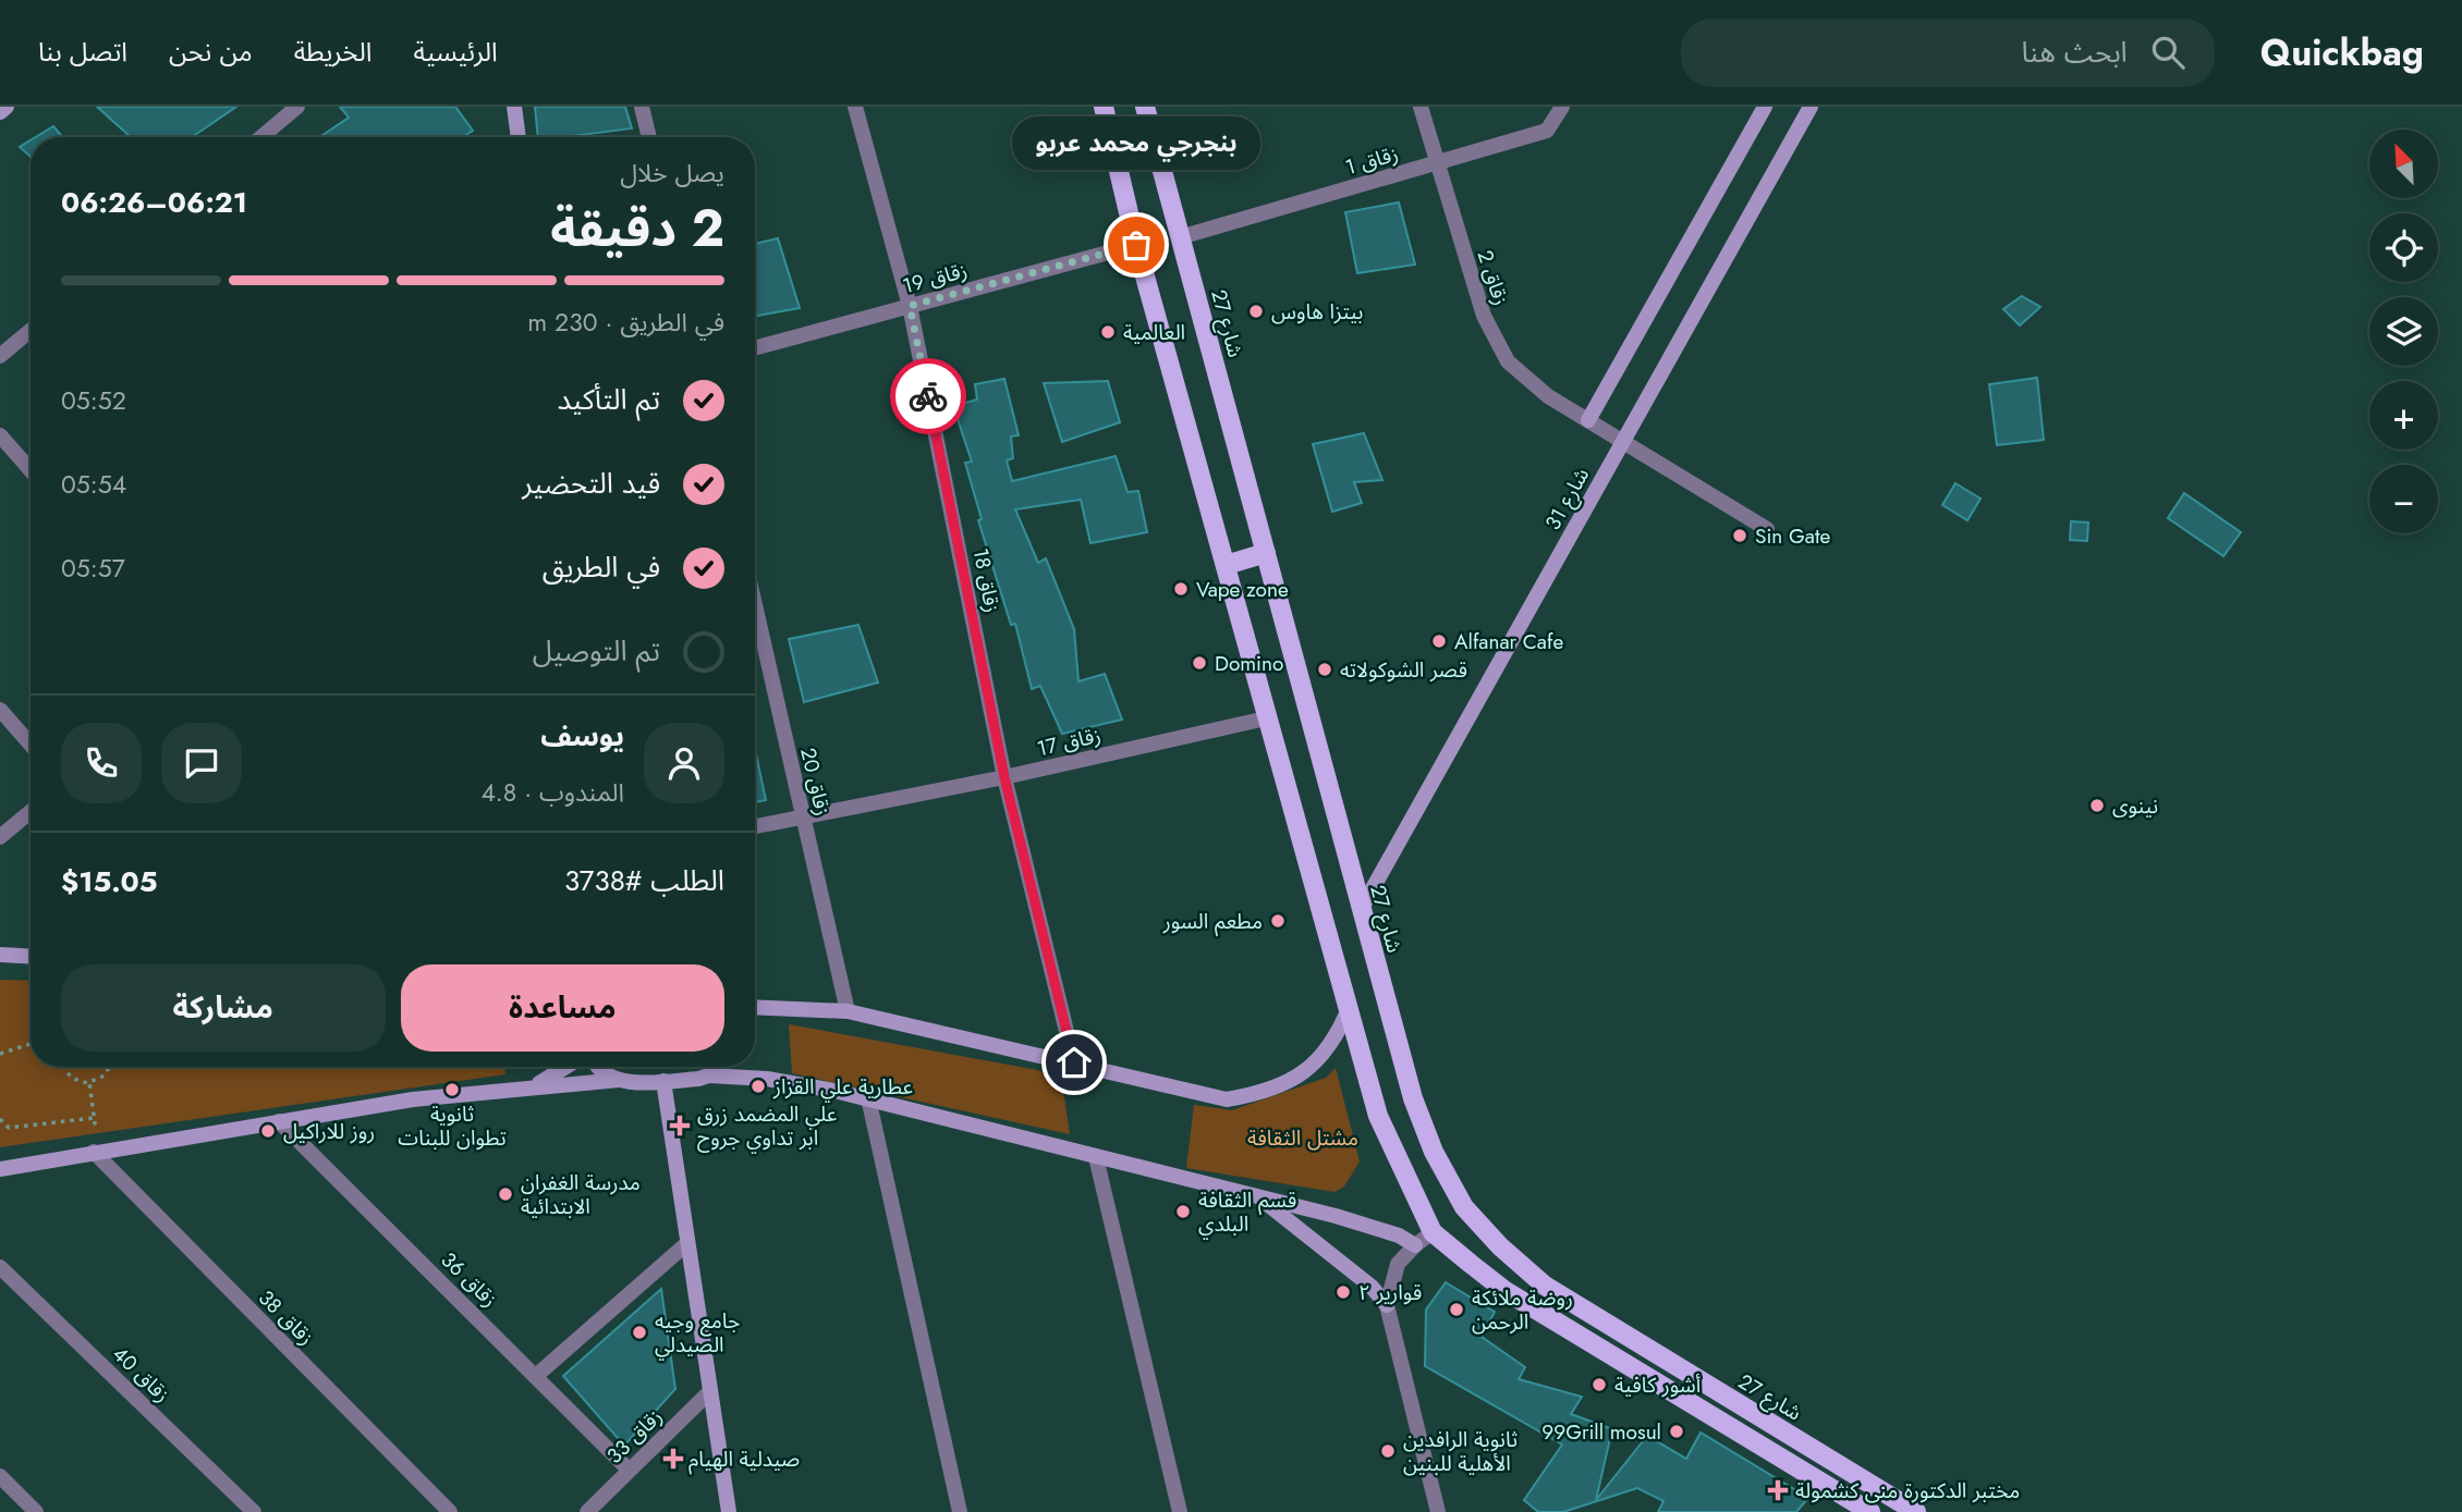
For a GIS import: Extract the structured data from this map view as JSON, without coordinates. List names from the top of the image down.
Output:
{
  "streets": {
    "main road": ["شارع 27"],
    "street": [
      "زقاق 1",
      "زقاق 19",
      "زقاق 2",
      "شارع 31",
      "زقاق 18",
      "زقاق 17",
      "زقاق 20",
      "زقاق 36",
      "زقاق 38",
      "زقاق 40",
      "زقاق 33"
    ]
  },
  "crossings": [
    ["زقاق 1", "زقاق 2"],
    ["زقاق 1", "شارع 27"],
    ["زقاق 19", "زقاق 18"],
    ["زقاق 2", "شارع 31"],
    ["شارع 27", "شارع 31"],
    ["زقاق 18", "زقاق 17"],
    ["زقاق 17", "زقاق 20"],
    ["زقاق 36", "زقاق 33"]
  ],
  "parks": ["مشتل الثقافة"],
  "places": {
    "other": [
      "بنجرجي محمد عربو",
      "بيتزا هاوس",
      "العالمية",
      "Sin Gate",
      "Vape zone",
      "Alfanar Cafe",
      "Domino",
      "قصر الشوكولاته",
      "نينوى",
      "مطعم السور",
      "عطارية علي القزاز",
      "ثانوية تطوان للبنات",
      "روز للاراكيل",
      "مدرسة الغفران الابتدائية",
      "قسم الثقافة البلدي",
      "قوارير ٢",
      "روضة ملائكة الرحمن",
      "جامع وجيه الصيدلي",
      "أشور كافية",
      "99Grill mosul",
      "ثانوية الرافدين الأهلية للبنين"
    ],
    "health": ["علي المضمد زرق ابر تداوي جروح", "صيدلية الهيام", "مختبر الدكتورة منى كشمولة"]
  },
  "north": "top left",
  "page": {
    "header": "Quickbag",
    "search": "ابحث هنا",
    "nav": [
      "الرئيسية",
      "الخريطة",
      "من نحن",
      "اتصل بنا"
    ],
    "bubble": "بنجرجي محمد عربو",
    "map_buttons": ["+", "−"],
    "heading": ["2 دقيقة", "يصل خلال", "06:21–06:26"],
    "panel": [
      "يوسف",
      "المندوب · 4.8",
      "الطلب #3738",
      "$15.05"
    ],
    "bar": "في الطريق · 230 m",
    "list": [
      ["تم التأكيد", "05:52"],
      ["قيد التحضير", "05:54"],
      ["في الطريق", "05:57"],
      "تم التوصيل"
    ],
    "buttons": ["مساعدة", "مشاركة"]
  }
}
